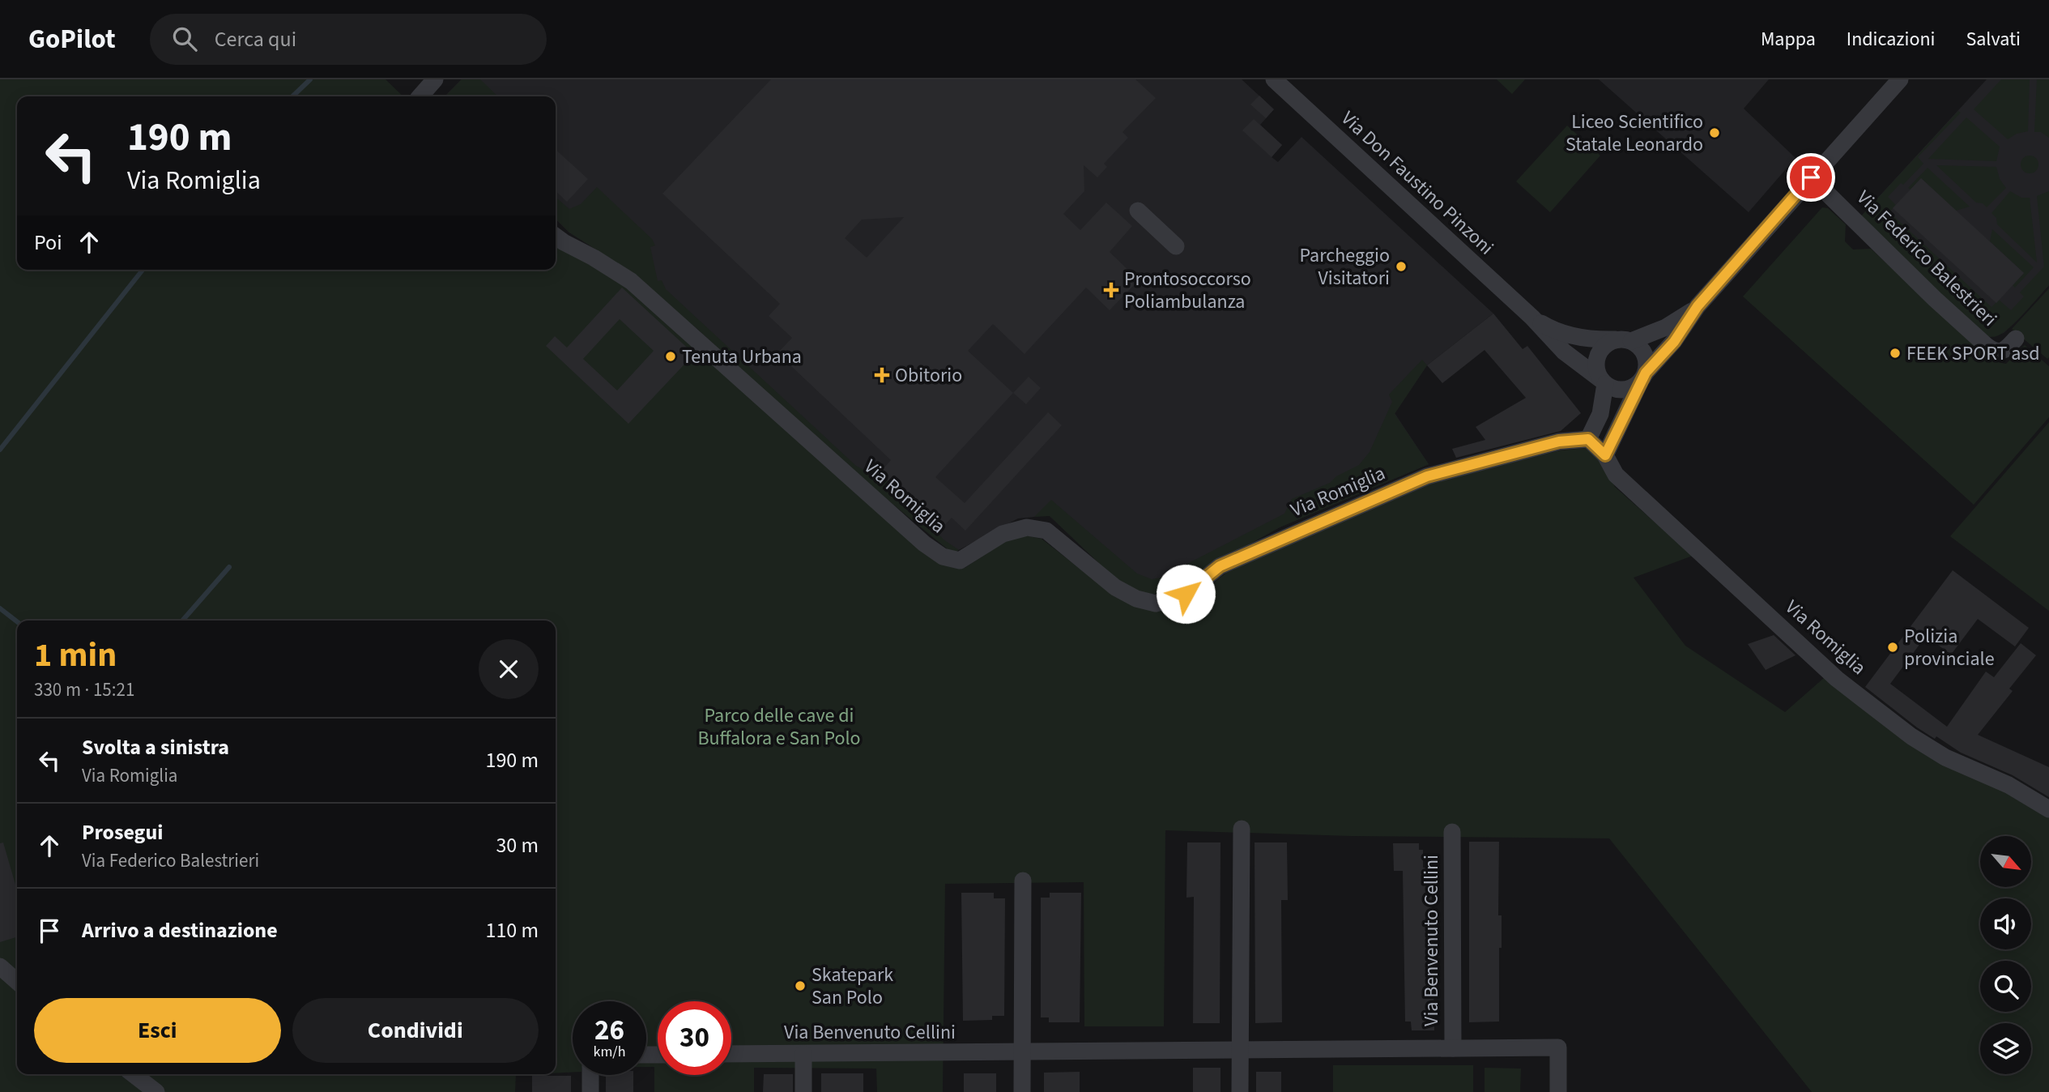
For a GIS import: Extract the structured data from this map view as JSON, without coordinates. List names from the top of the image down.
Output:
{
  "streets": {
    "street": [
      "Via Don Faustino Pinzoni",
      "Via Federico Balestrieri",
      "Via Romiglia",
      "Via Benvenuto Cellini"
    ]
  },
  "parks": ["Parco delle cave di Buffalora e San Polo"],
  "places": {
    "other": [
      "Liceo Scientifico Statale Leonardo",
      "Parcheggio Visitatori",
      "FEEK SPORT asd",
      "Tenuta Urbana",
      "Polizia provinciale",
      "Skatepark San Polo"
    ],
    "health": ["Prontosoccorso Poliambulanza", "Obitorio"]
  },
  "north": "bottom right",
  "page": {
    "header": "GoPilot",
    "search": "Cerca qui",
    "nav": ["Mappa", "Indicazioni", "Salvati"],
    "turn": ["190 m", "Via Romiglia"],
    "then": "Poi",
    "heading": ["1 min", "330 m · 15:21"],
    "list": [
      {
        "name": "Svolta a sinistra",
        "note": "Via Romiglia",
        "value": "190 m"
      },
      {
        "name": "Prosegui",
        "note": "Via Federico Balestrieri",
        "value": "30 m"
      },
      {
        "name": "Arrivo a destinazione",
        "value": "110 m"
      }
    ],
    "buttons": ["Esci", "Condividi"],
    "speed": "26 km/h",
    "limit": "30"
  }
}
